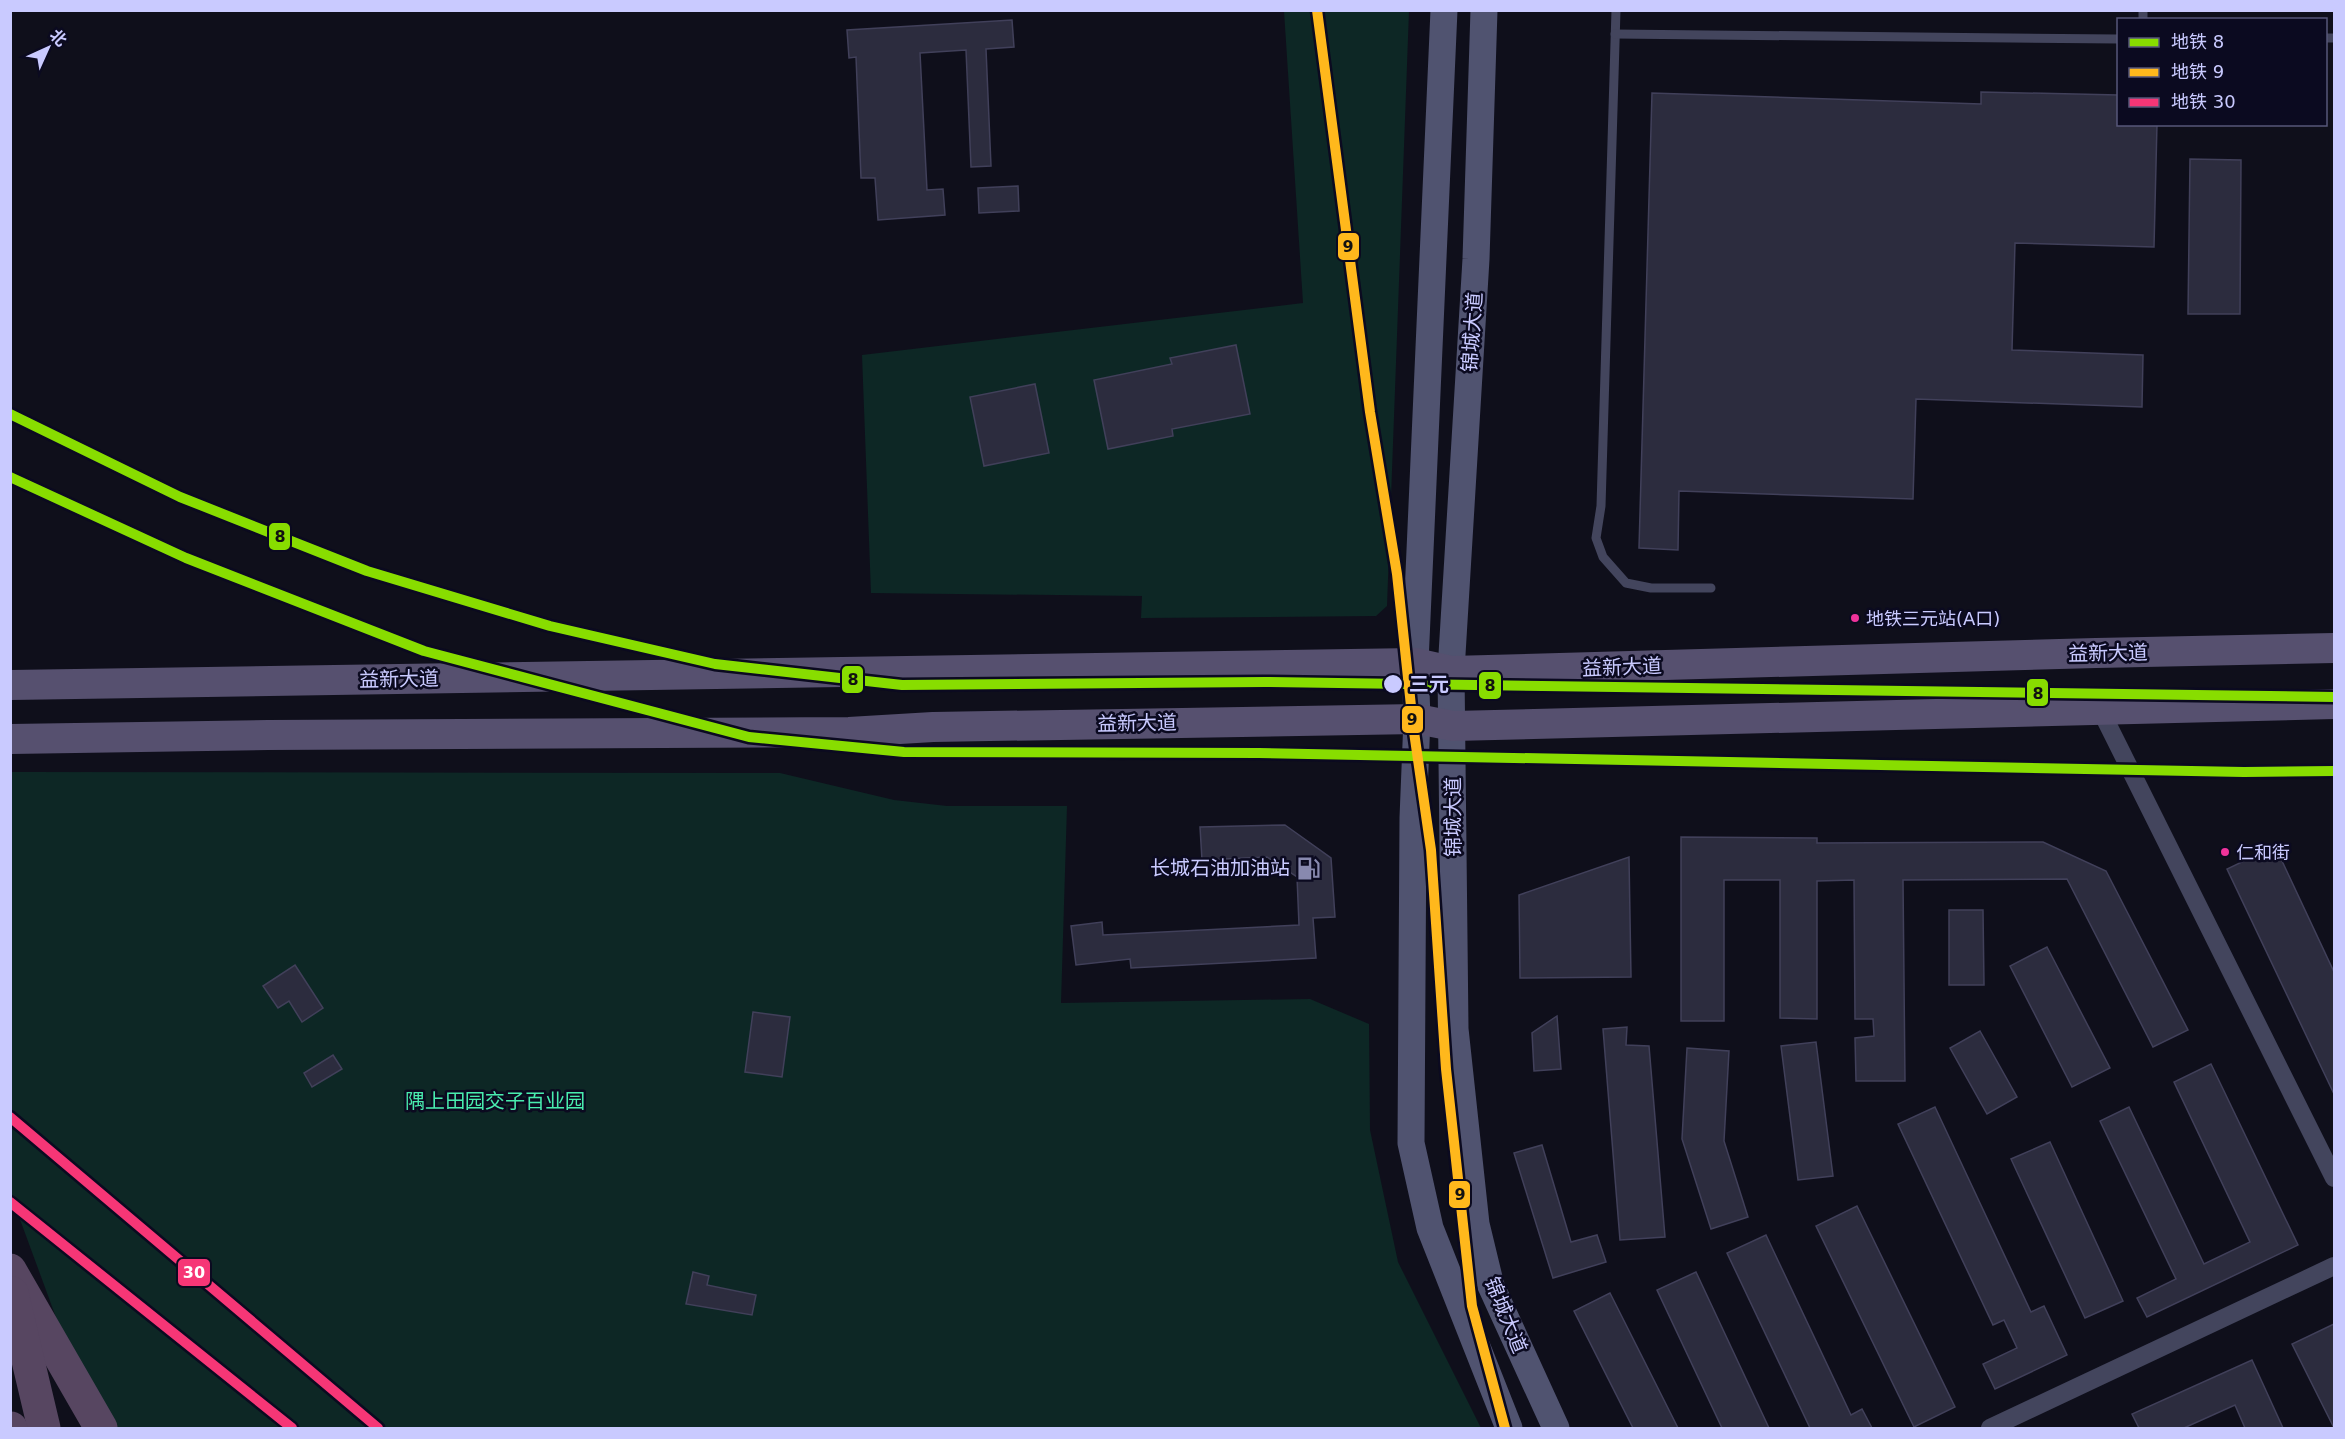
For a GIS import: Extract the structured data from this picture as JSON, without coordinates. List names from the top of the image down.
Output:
{
  "streets": {
    "main road": ["锦城大道", "益新大道"]
  },
  "crossings": [
    ["锦城大道", "益新大道"]
  ],
  "parks": ["隅上田园交子百业园"],
  "places": {
    "other": ["地铁三元站(A口)", "三元", "仁和街"],
    "fuel station": ["长城石油加油站"]
  },
  "lines": ["metro line 9", "metro line 8", "metro line 30"],
  "legend": ["地铁 8", "地铁 9", "地铁 30"],
  "north": "top right"
}
